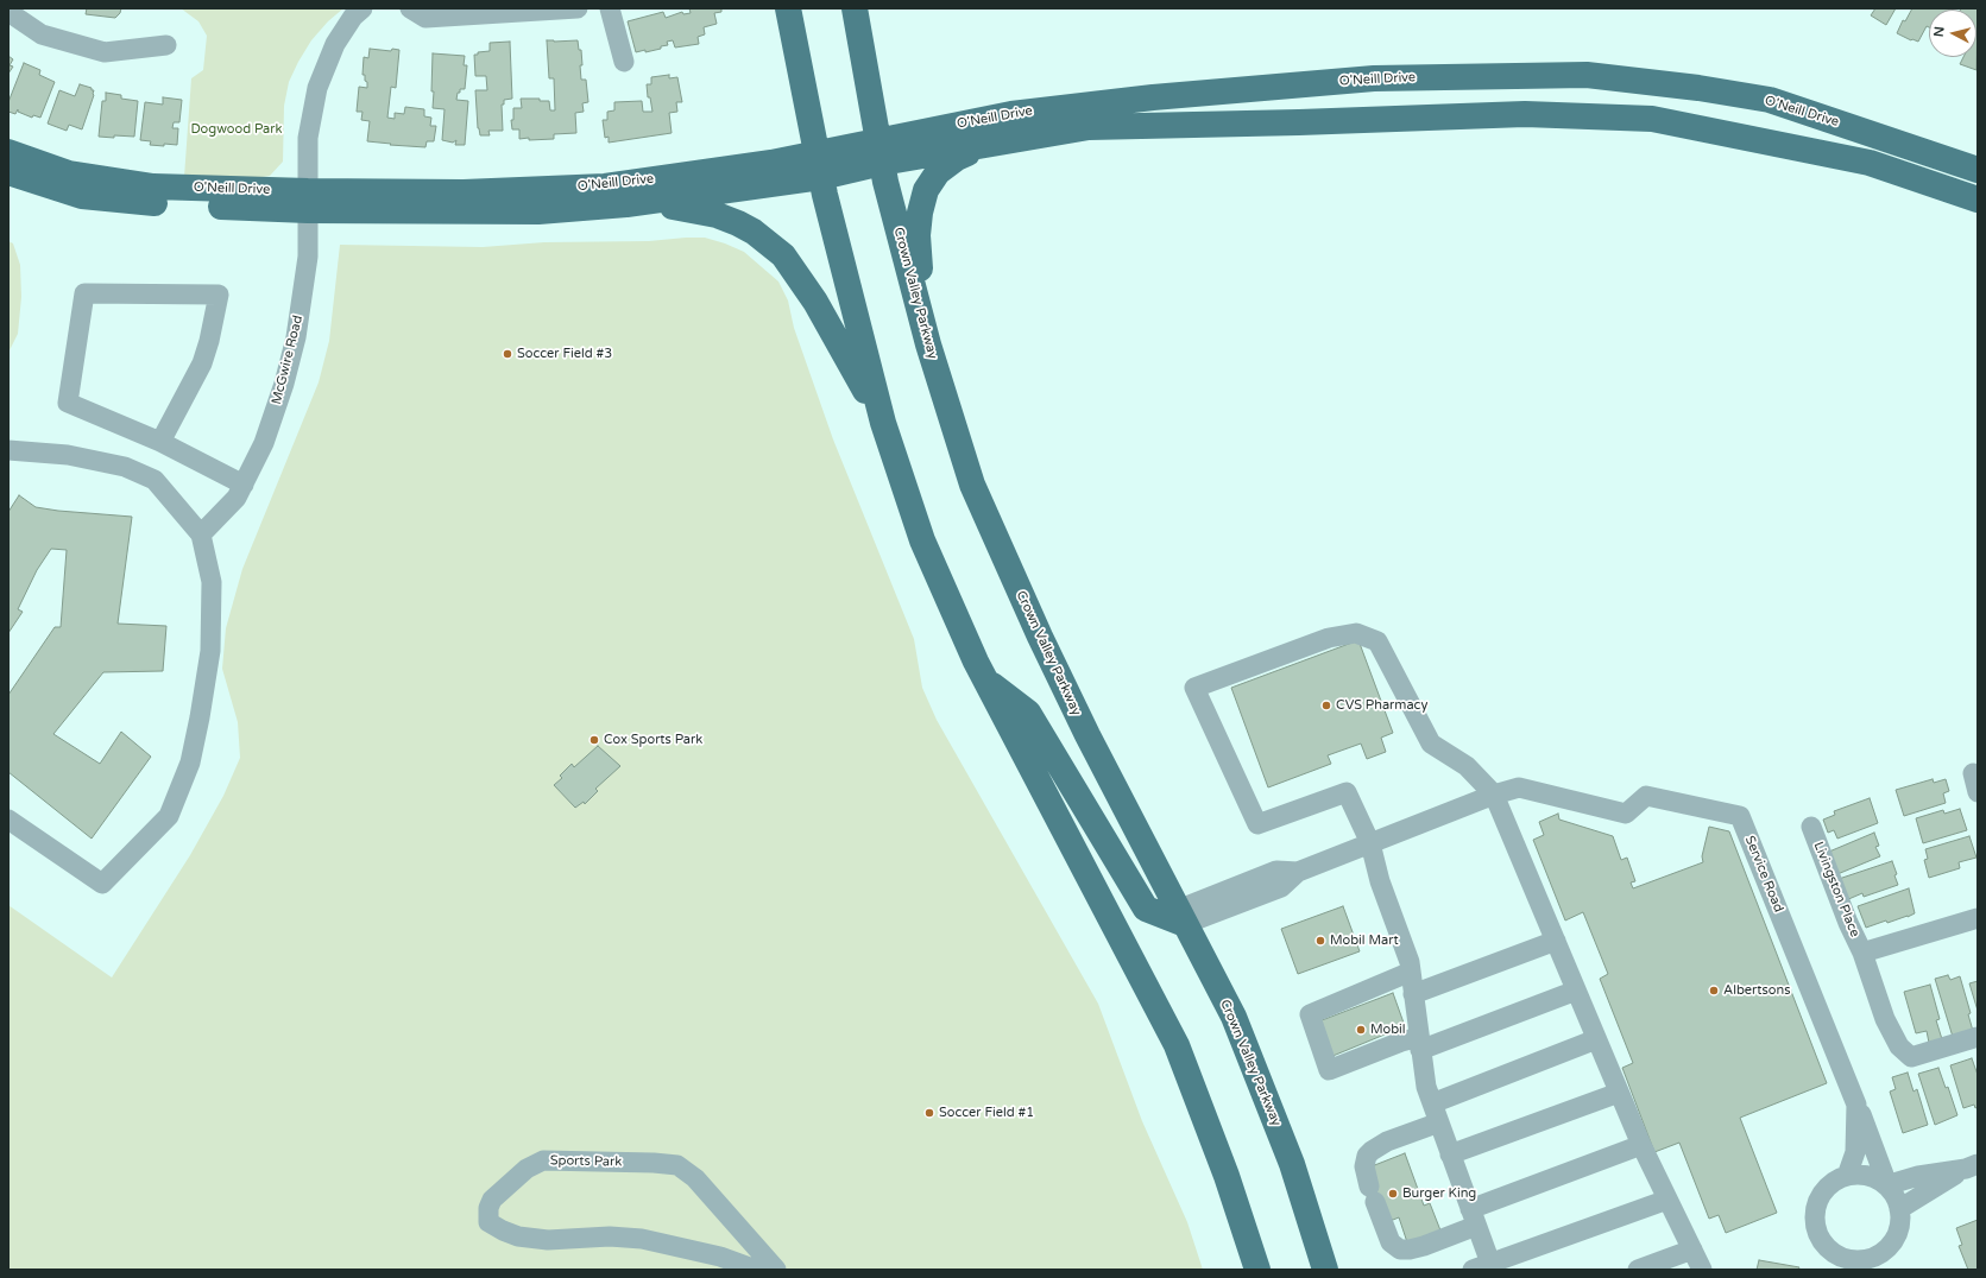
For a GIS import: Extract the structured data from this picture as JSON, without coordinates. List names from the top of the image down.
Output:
{
  "streets": {
    "main road": ["O'Neill Drive", "Crown Valley Parkway"],
    "street": [
      "McGwire Road",
      "Service Road",
      "Livingston Place",
      "Sports Park"
    ]
  },
  "crossings": [
    ["O'Neill Drive", "Crown Valley Parkway"],
    ["O'Neill Drive", "McGwire Road"]
  ],
  "parks": ["Dogwood Park"],
  "places": [
    "Soccer Field #3",
    "CVS Pharmacy",
    "Cox Sports Park",
    "Mobil Mart",
    "Albertsons",
    "Mobil",
    "Soccer Field #1",
    "Burger King"
  ],
  "north": "left"
}
